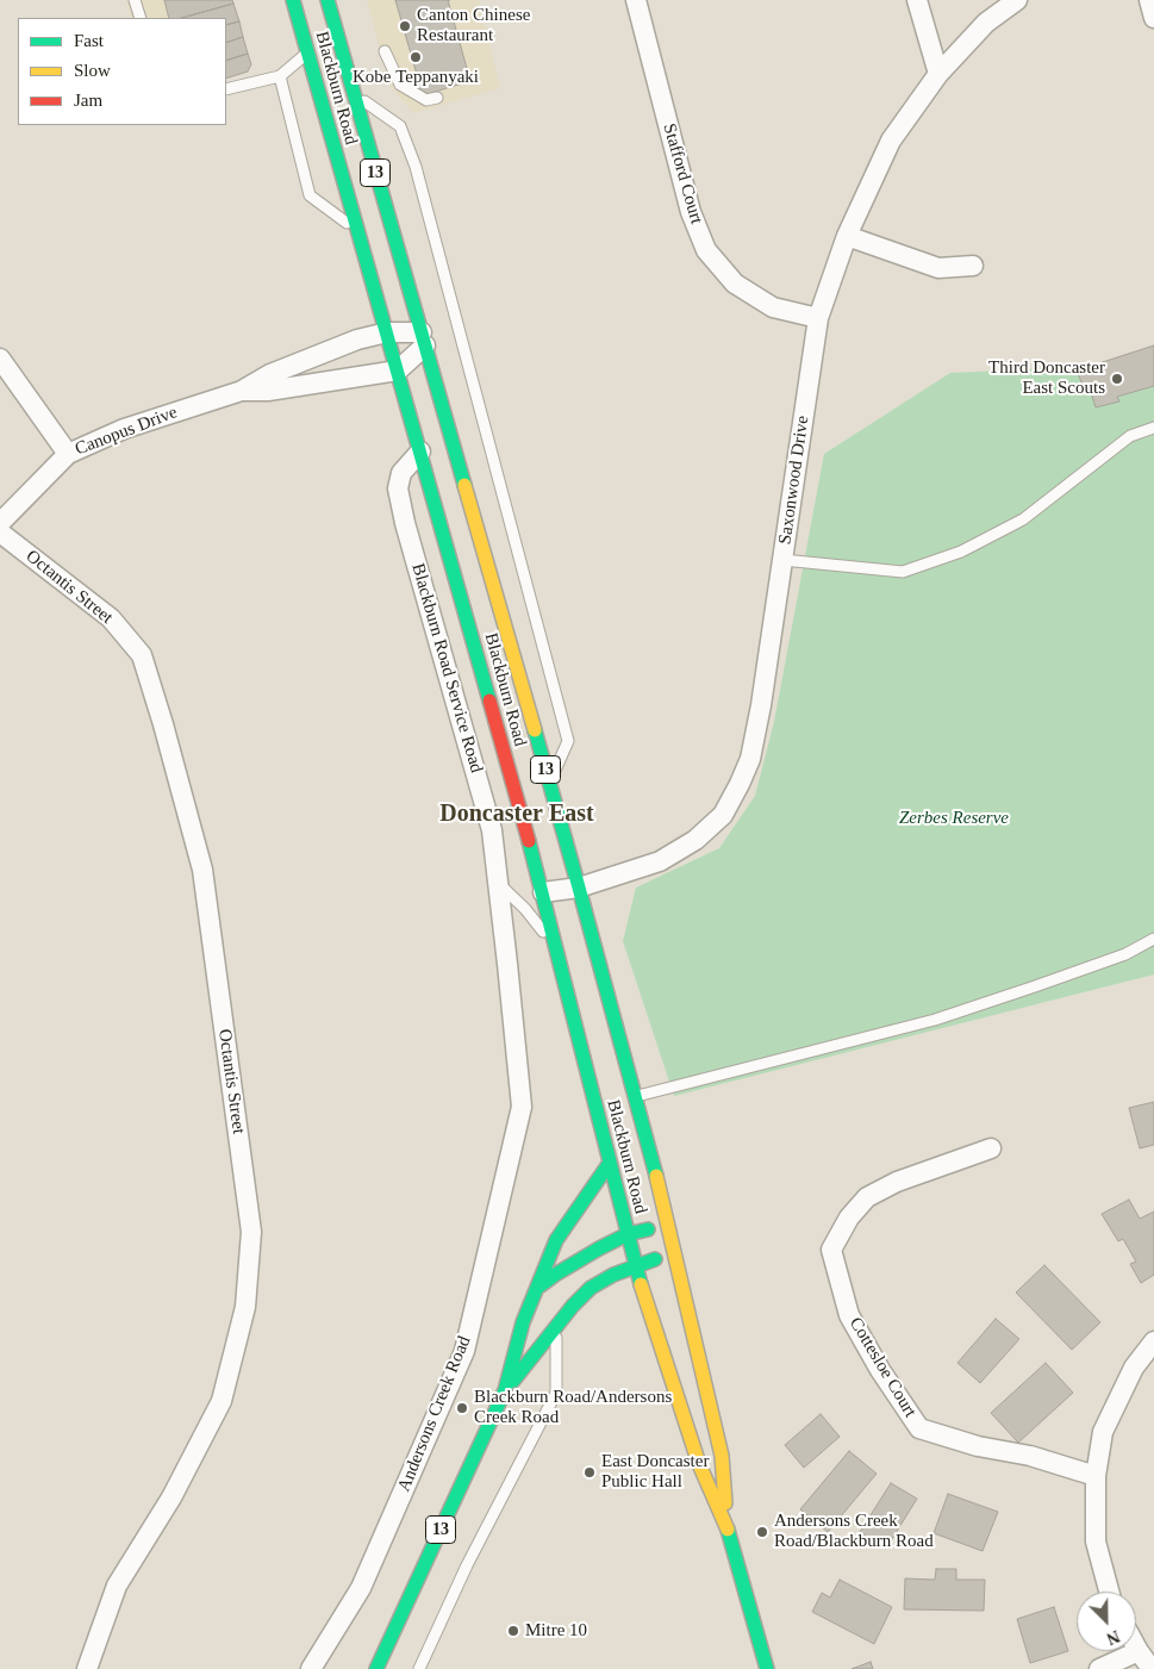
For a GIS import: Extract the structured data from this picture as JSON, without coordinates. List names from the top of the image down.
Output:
{
  "streets": {
    "main road": ["Blackburn Road", "13"],
    "street": [
      "Stafford Court",
      "Canopus Drive",
      "Saxonwood Drive",
      "Octantis Street",
      "Blackburn Road Service Road",
      "Cottesloe Court",
      "Andersons Creek Road"
    ]
  },
  "crossings": [
    ["Blackburn Road", "13"],
    ["Blackburn Road", "Canopus Drive"],
    ["Blackburn Road", "Saxonwood Drive"],
    ["Blackburn Road", "Blackburn Road Service Road"],
    ["Stafford Court", "Saxonwood Drive"],
    ["Blackburn Road Service Road", "Andersons Creek Road"]
  ],
  "districts": ["Doncaster East"],
  "parks": ["Zerbes Reserve"],
  "places": [
    "Canton Chinese Restaurant",
    "Kobe Teppanyaki",
    "Third Doncaster East Scouts",
    "Blackburn Road/Andersons Creek Road",
    "East Doncaster Public Hall",
    "Andersons Creek Road/Blackburn Road",
    "Mitre 10"
  ],
  "legend": ["Fast", "Slow", "Jam"],
  "north": "bottom right"
}
